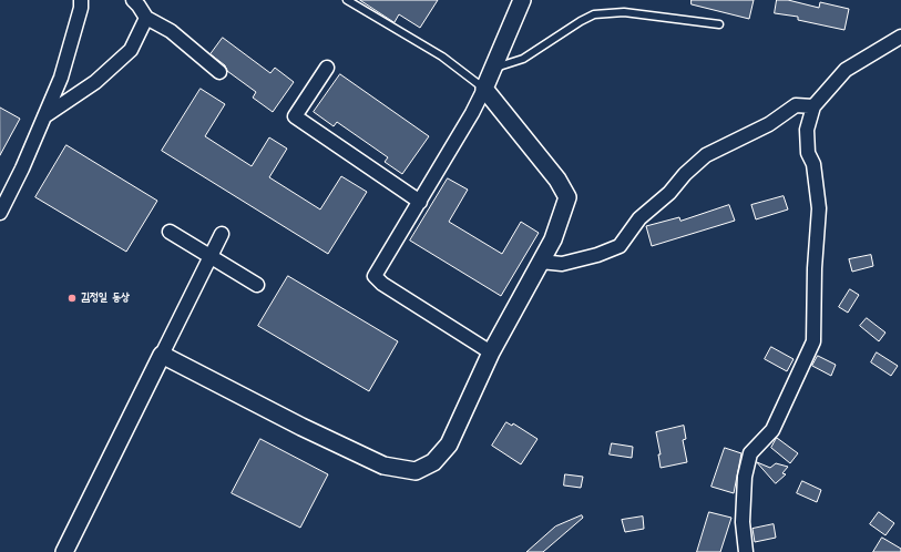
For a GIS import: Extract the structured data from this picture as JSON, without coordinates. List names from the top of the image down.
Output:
{
  "places": ["김정일 동상"]
}
